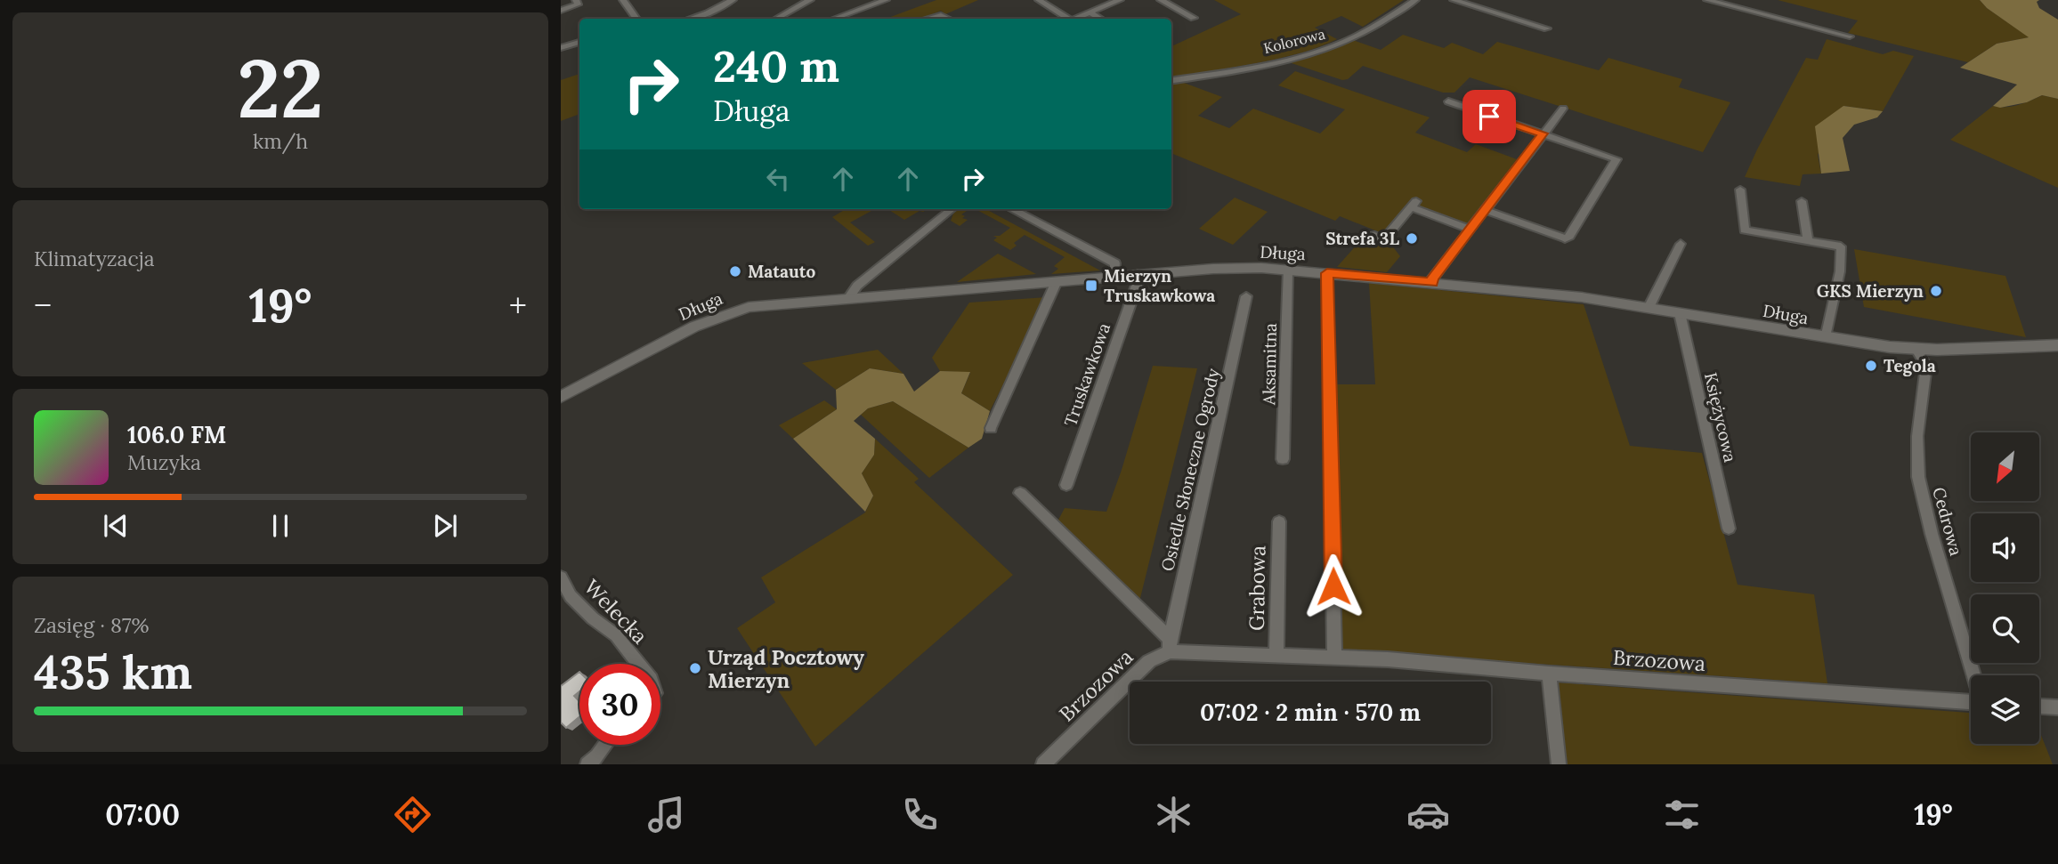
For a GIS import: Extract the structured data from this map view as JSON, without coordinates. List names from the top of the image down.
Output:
{
  "streets": {
    "street": [
      "Kolorowa",
      "Długa",
      "Aksamitna",
      "Truskawkowa",
      "Księżycowa",
      "Osiedle Słoneczne Ogrody",
      "Cedrowa",
      "Grabowa",
      "Welecka",
      "Brzozowa"
    ]
  },
  "crossings": [
    ["Długa", "Aksamitna"],
    ["Długa", "Truskawkowa"],
    ["Długa", "Księżycowa"],
    ["Długa", "Cedrowa"],
    ["Osiedle Słoneczne Ogrody", "Brzozowa"],
    ["Grabowa", "Brzozowa"]
  ],
  "places": {
    "other": [
      "Strefa 3L",
      "Matauto",
      "GKS Mierzyn",
      "Tegola",
      "Urząd Pocztowy Mierzyn"
    ],
    "transit": ["Mierzyn Truskawkowa"]
  },
  "north": "bottom left",
  "page": {
    "tile": [
      ["22", "km/h"],
      "Klimatyzacja",
      ["Zasięg · 87%", "435 km"]
    ],
    "turn": ["240 m", "Długa"],
    "heat": ["−", "19°", "+"],
    "song": ["106.0 FM", "Muzyka"],
    "limit": "30",
    "trip": "07:02 · 2 min · 570 m",
    "tabs": ["07:00", "19°"]
  }
}
